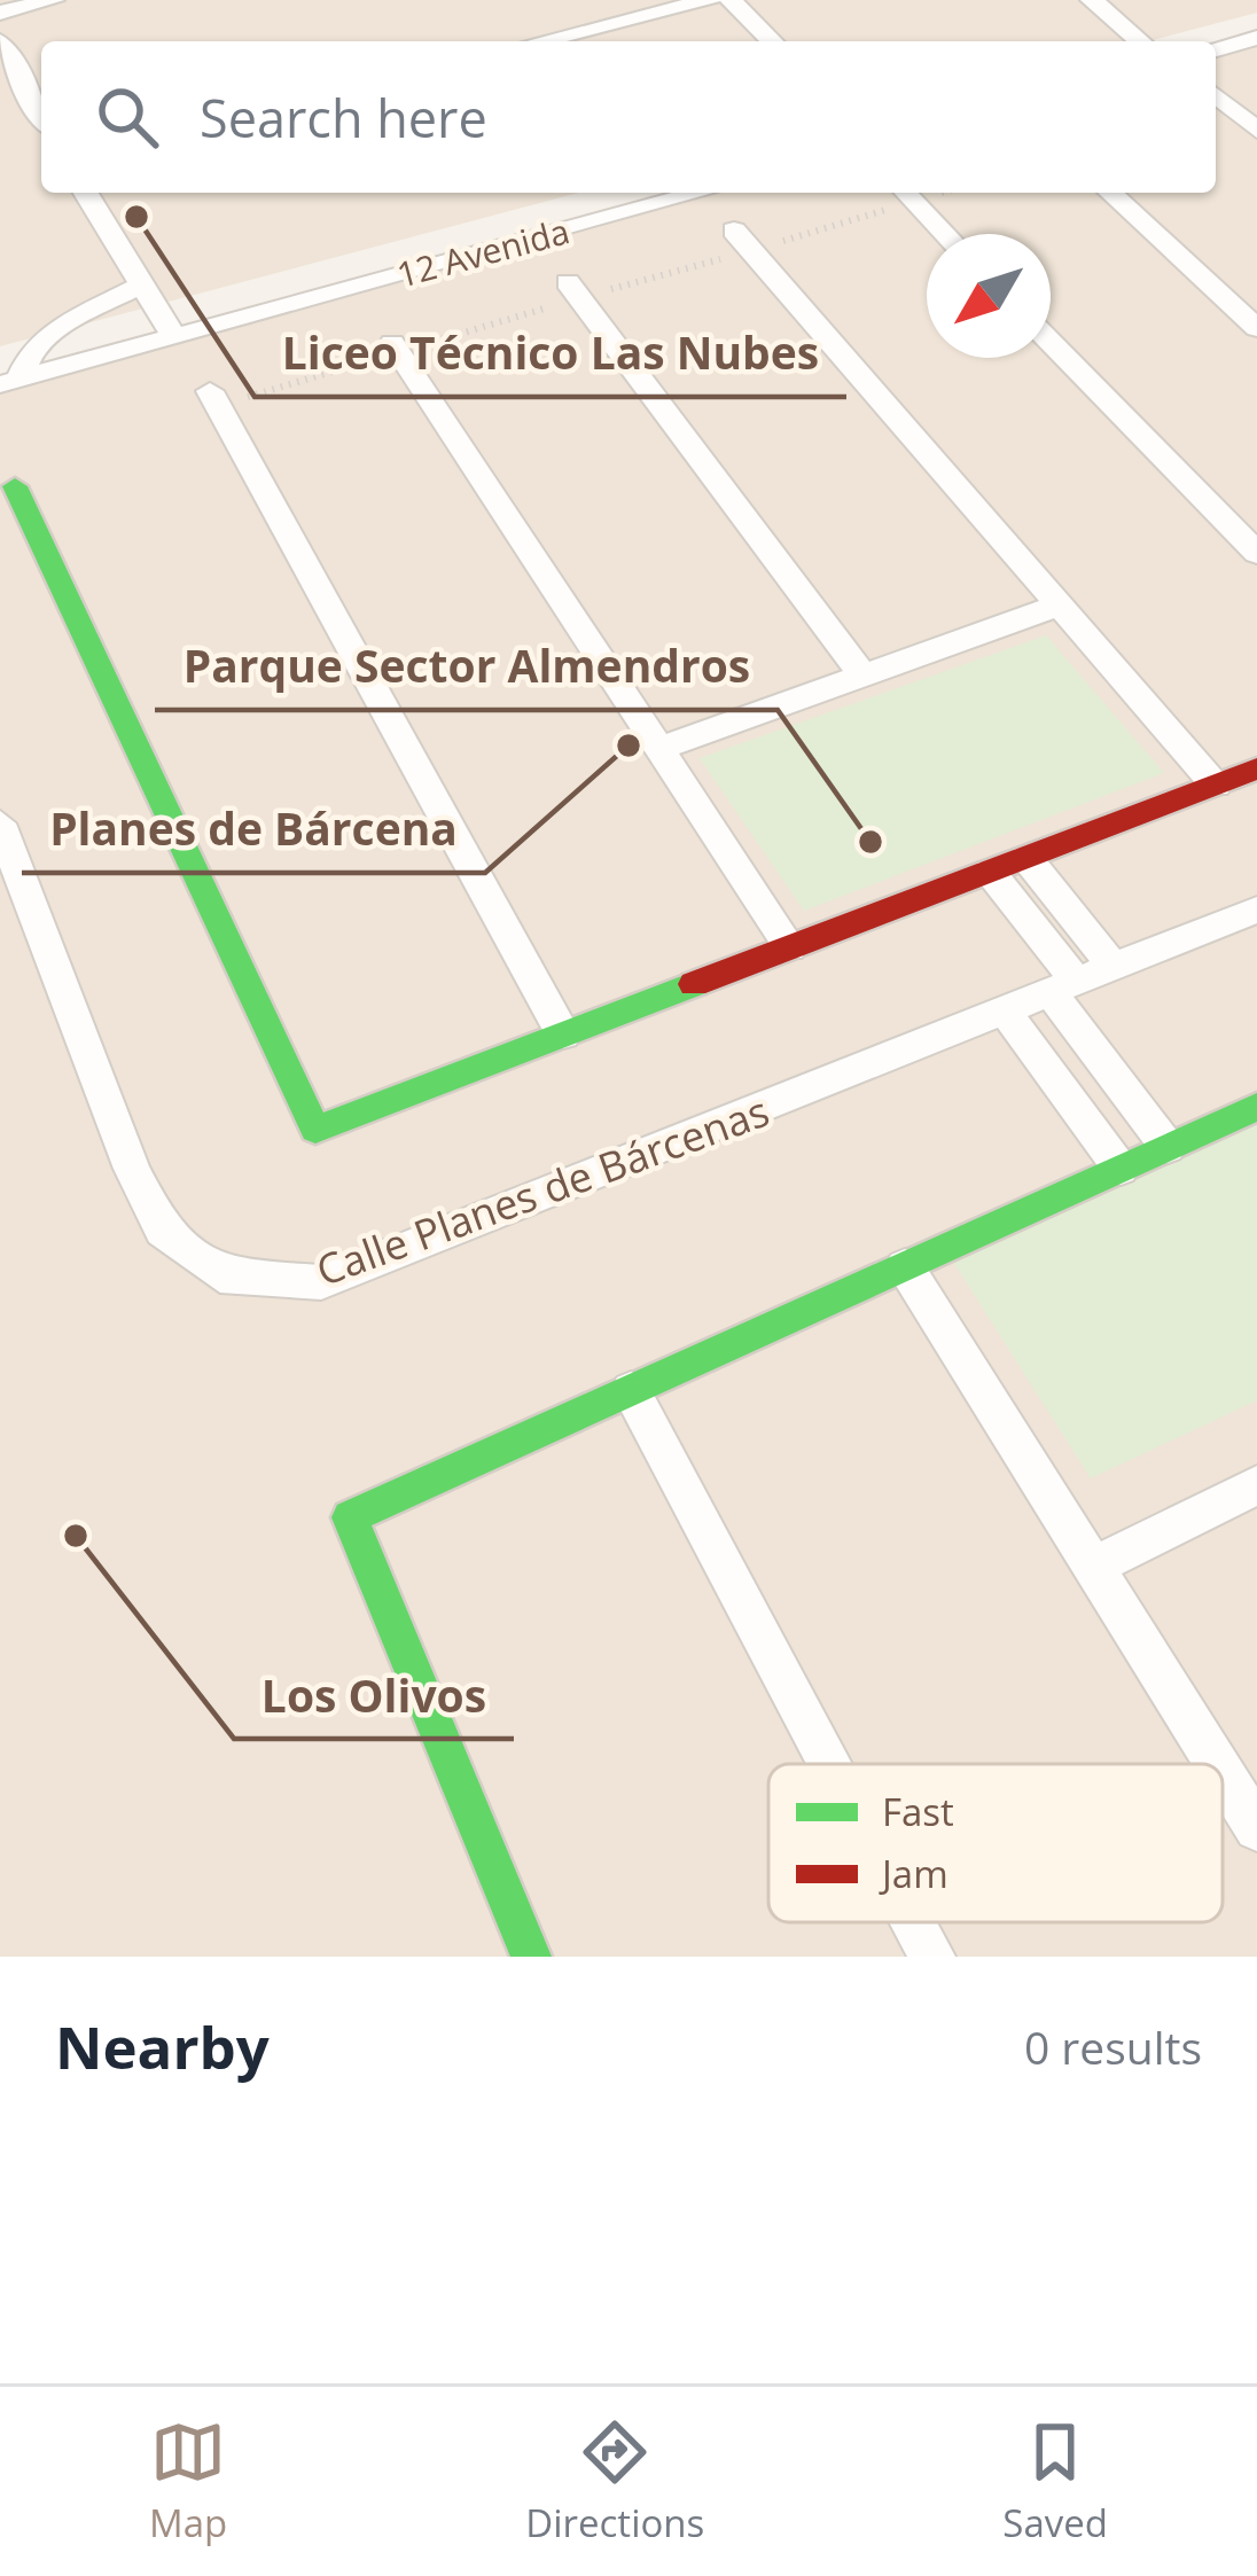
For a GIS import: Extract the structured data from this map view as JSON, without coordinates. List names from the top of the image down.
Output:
{
  "streets": {
    "street": ["12 Avenida", "Calle Planes de Bárcenas"]
  },
  "places": [
    "Liceo Técnico Las Nubes",
    "Planes de Bárcena",
    "Parque Sector Almendros",
    "Los Olivos"
  ],
  "legend": ["Fast", "Jam"],
  "north": "bottom left",
  "page": {
    "search": "Search here",
    "heading": ["Nearby", "0 results"],
    "nav": ["Map", "Directions", "Saved"]
  }
}
